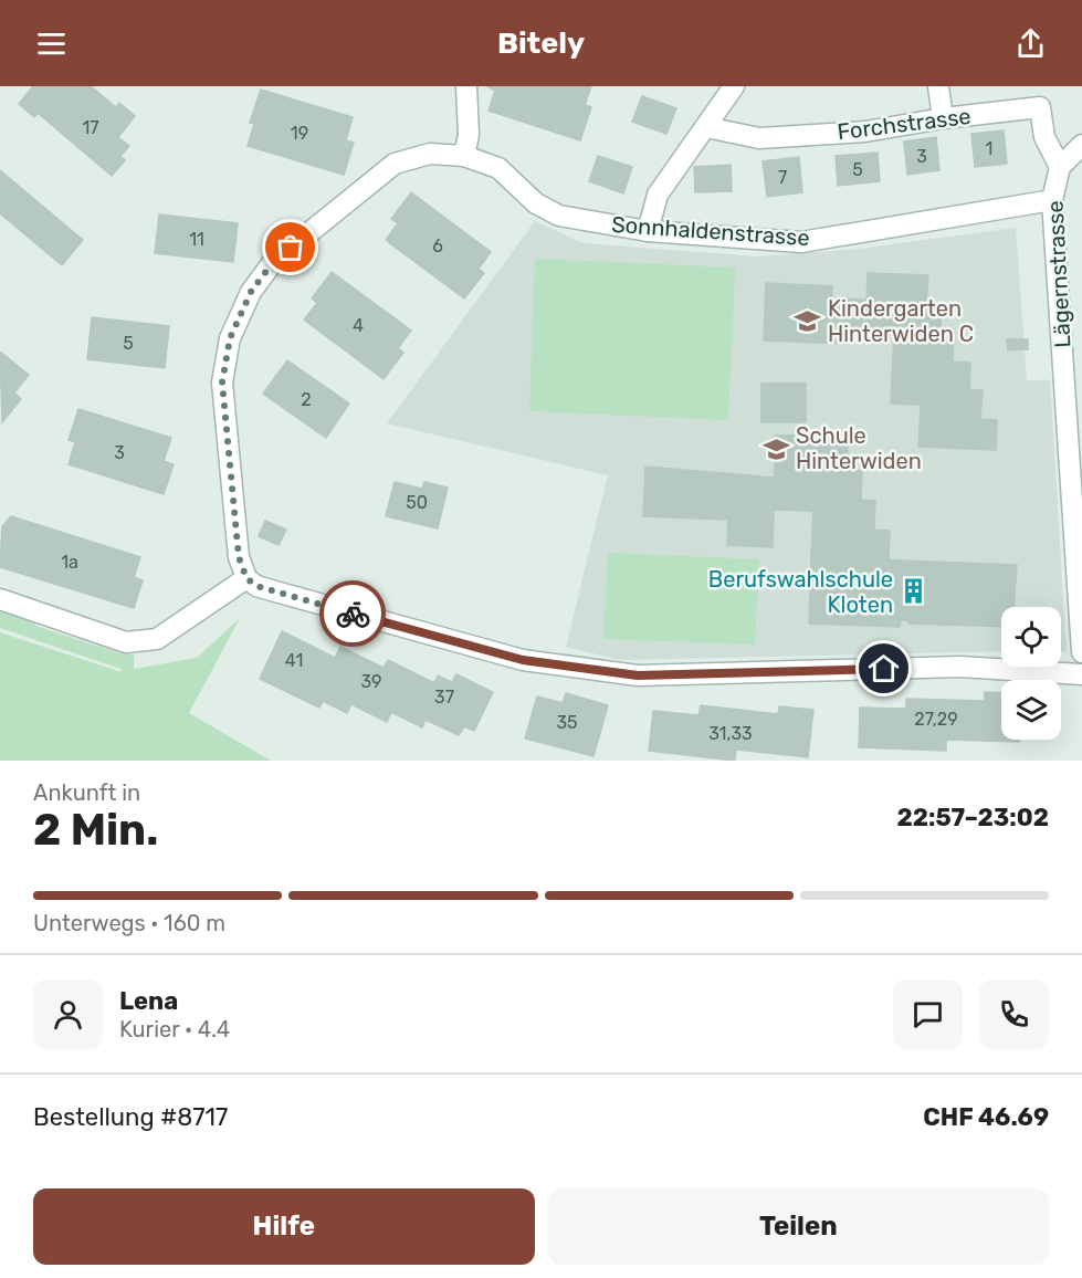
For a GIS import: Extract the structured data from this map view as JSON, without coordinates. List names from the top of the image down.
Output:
{
  "streets": {
    "street": ["Forchstrasse", "Sonnhaldenstrasse", "Lägernstrasse"]
  },
  "crossings": [
    ["Forchstrasse", "Lägernstrasse"],
    ["Sonnhaldenstrasse", "Lägernstrasse"]
  ],
  "places": {
    "school or university": ["Kindergarten Hinterwiden C", "Schule Hinterwiden"],
    "building": ["Berufswahlschule Kloten"]
  },
  "house_numbers": [
    "17",
    "19",
    "1",
    "3",
    "5",
    "7",
    "11",
    "6",
    "4",
    "5",
    "2",
    "3",
    "50",
    "1a",
    "41",
    "39",
    "37",
    "27,29",
    "35",
    "31,33"
  ],
  "page": {
    "header": "Bitely",
    "heading": ["2 Min.", "Ankunft in", "22:57–23:02"],
    "panel": [
      "Lena",
      "Kurier · 4.4",
      "Bestellung #8717",
      "CHF 46.69"
    ],
    "bar": "Unterwegs · 160 m",
    "buttons": ["Hilfe", "Teilen"]
  }
}
